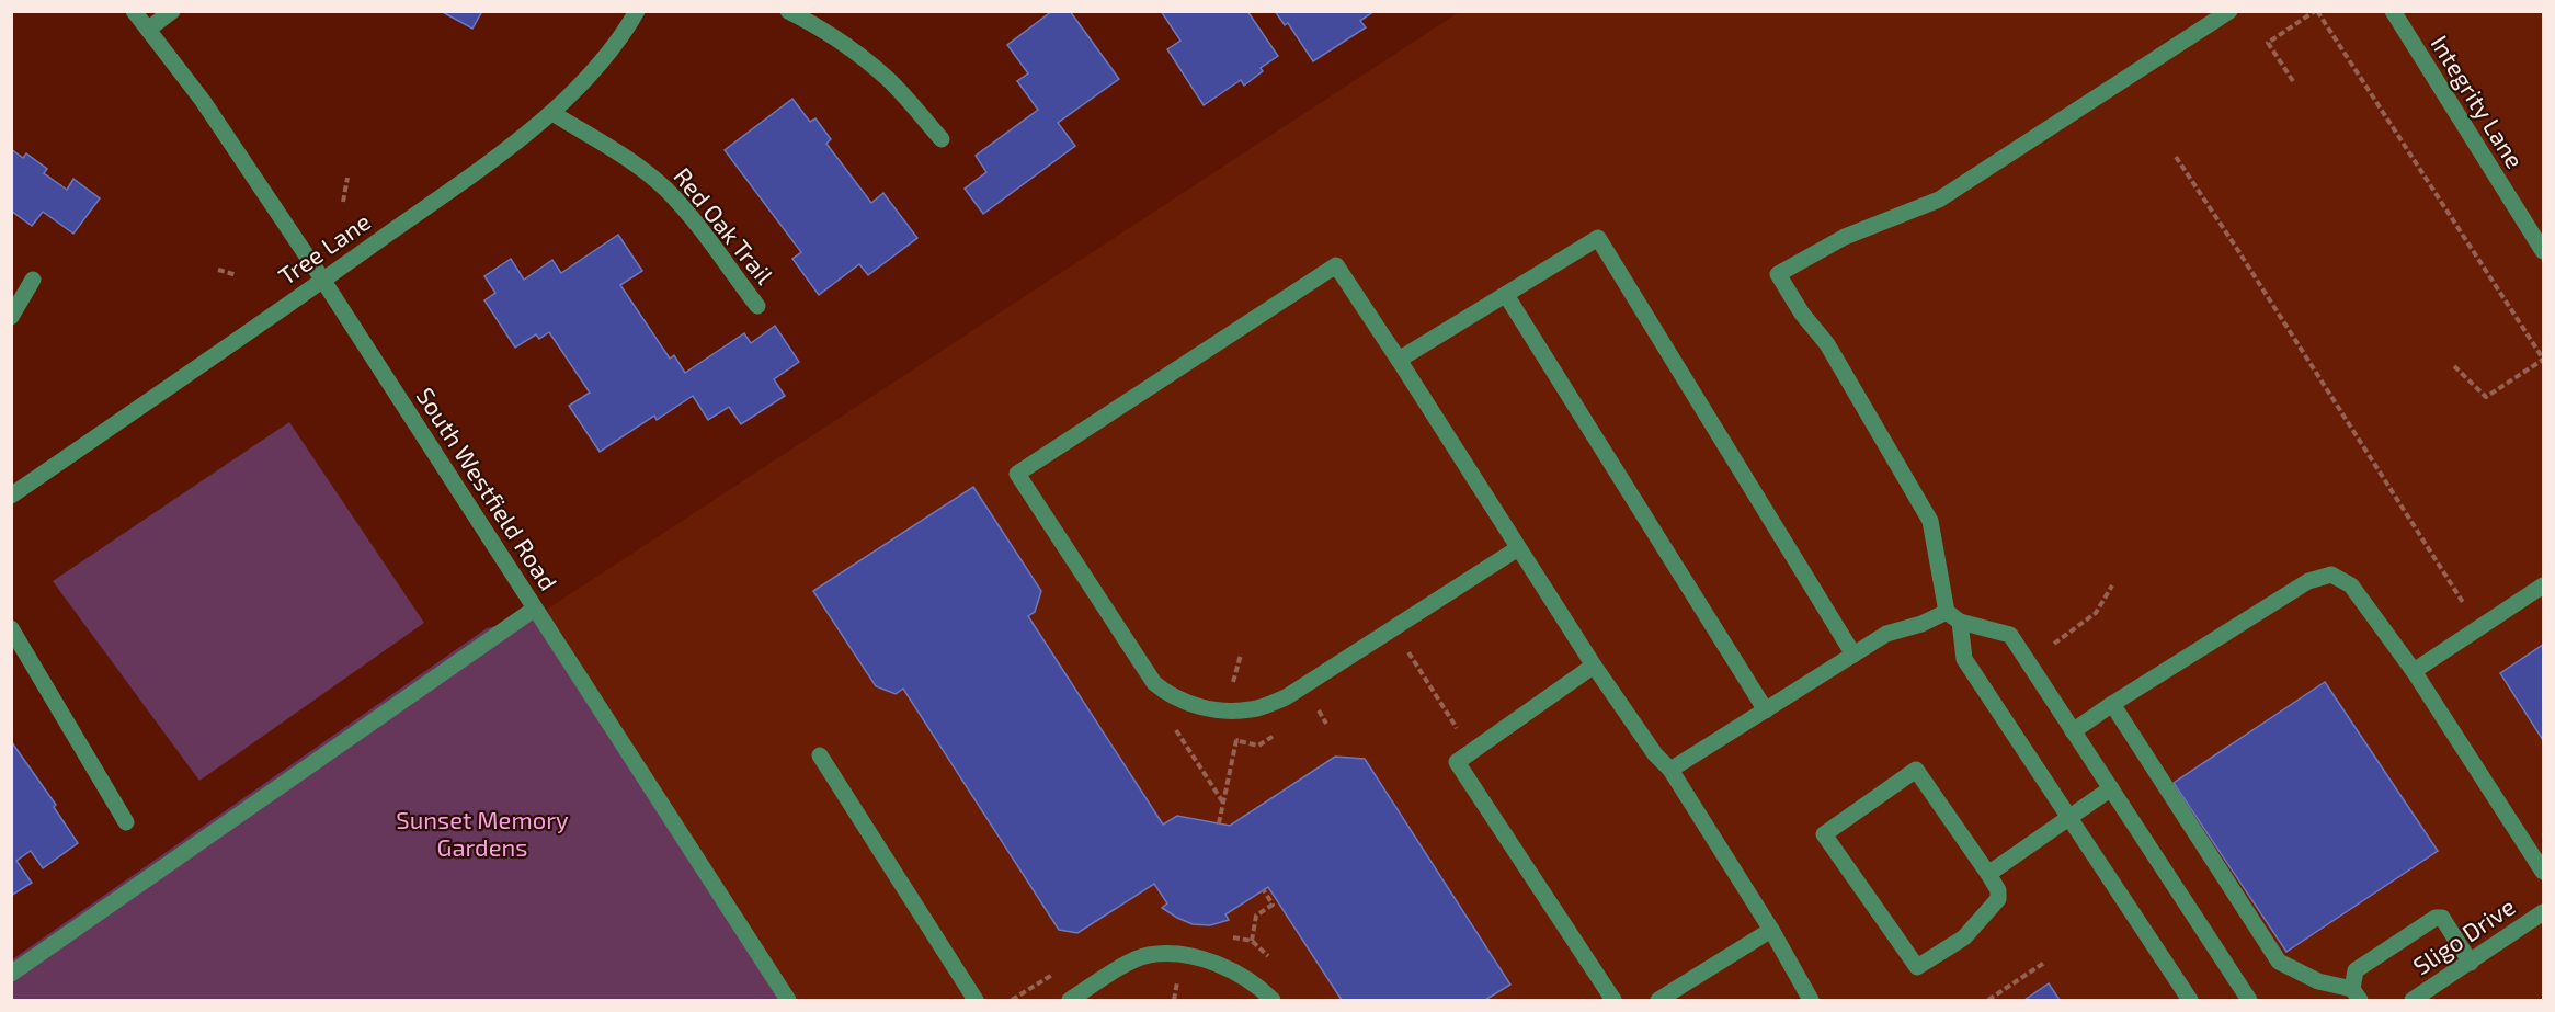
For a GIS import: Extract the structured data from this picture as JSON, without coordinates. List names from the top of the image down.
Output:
{
  "streets": {
    "street": [
      "Integrity Lane",
      "Red Oak Trail",
      "Tree Lane",
      "South Westfield Road",
      "Sligo Drive"
    ]
  },
  "crossings": [
    ["Red Oak Trail", "Tree Lane"],
    ["Tree Lane", "South Westfield Road"]
  ],
  "parks": ["Sunset Memory Gardens"]
}
